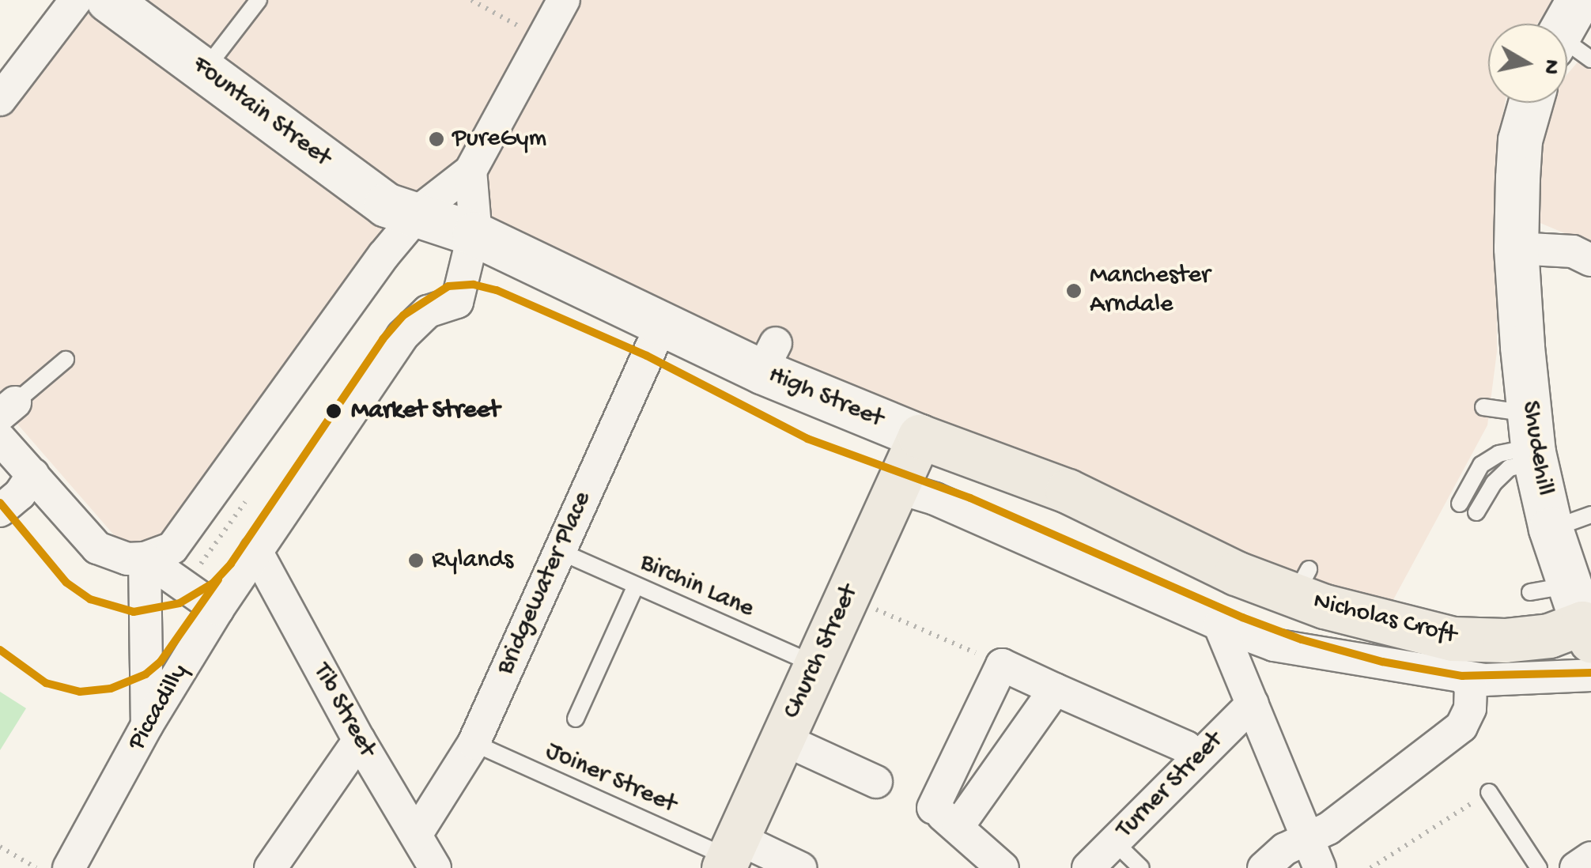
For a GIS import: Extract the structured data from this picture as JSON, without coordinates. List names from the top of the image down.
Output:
{
  "streets": {
    "main road": ["High Street", "Nicholas Croft", "Church Street"],
    "street": [
      "Fountain Street",
      "Shudehill",
      "Bridgewater Place",
      "Piccadilly",
      "Tib Street",
      "Turner Street"
    ],
    "lane": ["Birchin Lane", "Joiner Street"]
  },
  "crossings": [
    ["Fountain Street", "High Street"],
    ["High Street", "Bridgewater Place"],
    ["High Street", "Nicholas Croft"],
    ["High Street", "Church Street"],
    ["Shudehill", "Nicholas Croft"],
    ["Bridgewater Place", "Birchin Lane"],
    ["Bridgewater Place", "Tib Street"],
    ["Bridgewater Place", "Joiner Street"],
    ["Birchin Lane", "Church Street"],
    ["Church Street", "Joiner Street"],
    ["Piccadilly", "Tib Street"]
  ],
  "places": [
    "PureGym",
    "Manchester Arndale",
    "Market Street",
    "Rylands"
  ],
  "north": "right"
}
